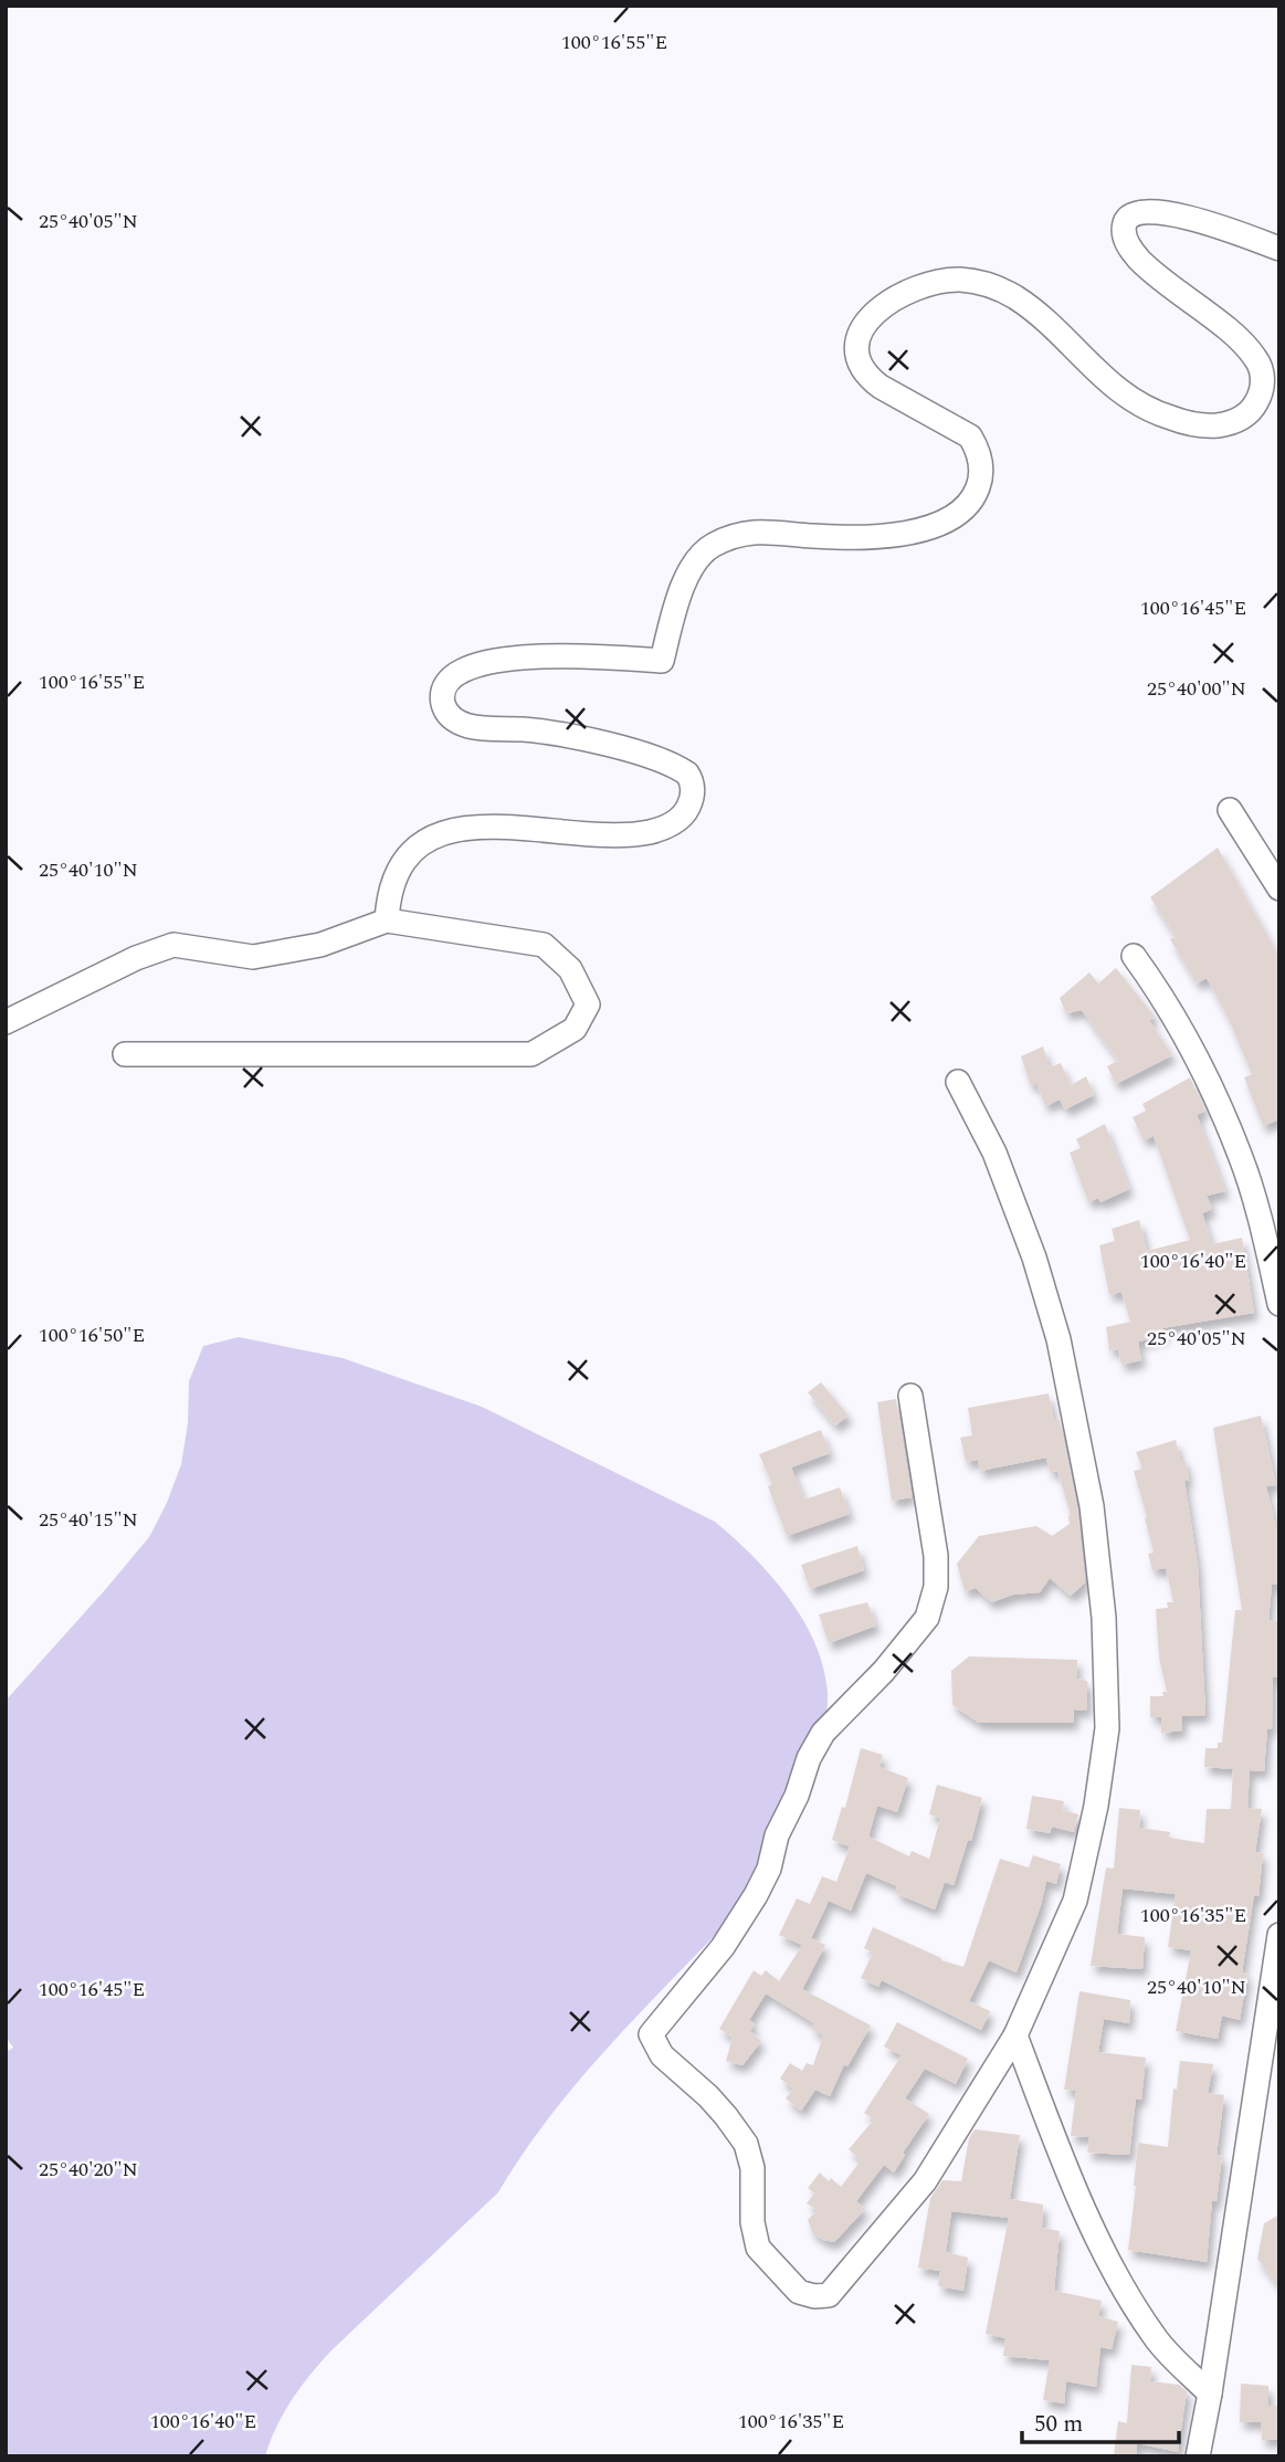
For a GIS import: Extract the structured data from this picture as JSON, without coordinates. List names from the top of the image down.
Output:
{
  "scale_bar": "50 m",
  "coordinates": [
    "100°16'55\"E",
    "25°40'05\"N",
    "100°16'45\"E",
    "25°40'00\"N",
    "25°40'10\"N",
    "100°16'40\"E",
    "100°16'50\"E",
    "25°40'15\"N",
    "100°16'35\"E",
    "25°40'20\"N"
  ]
}
